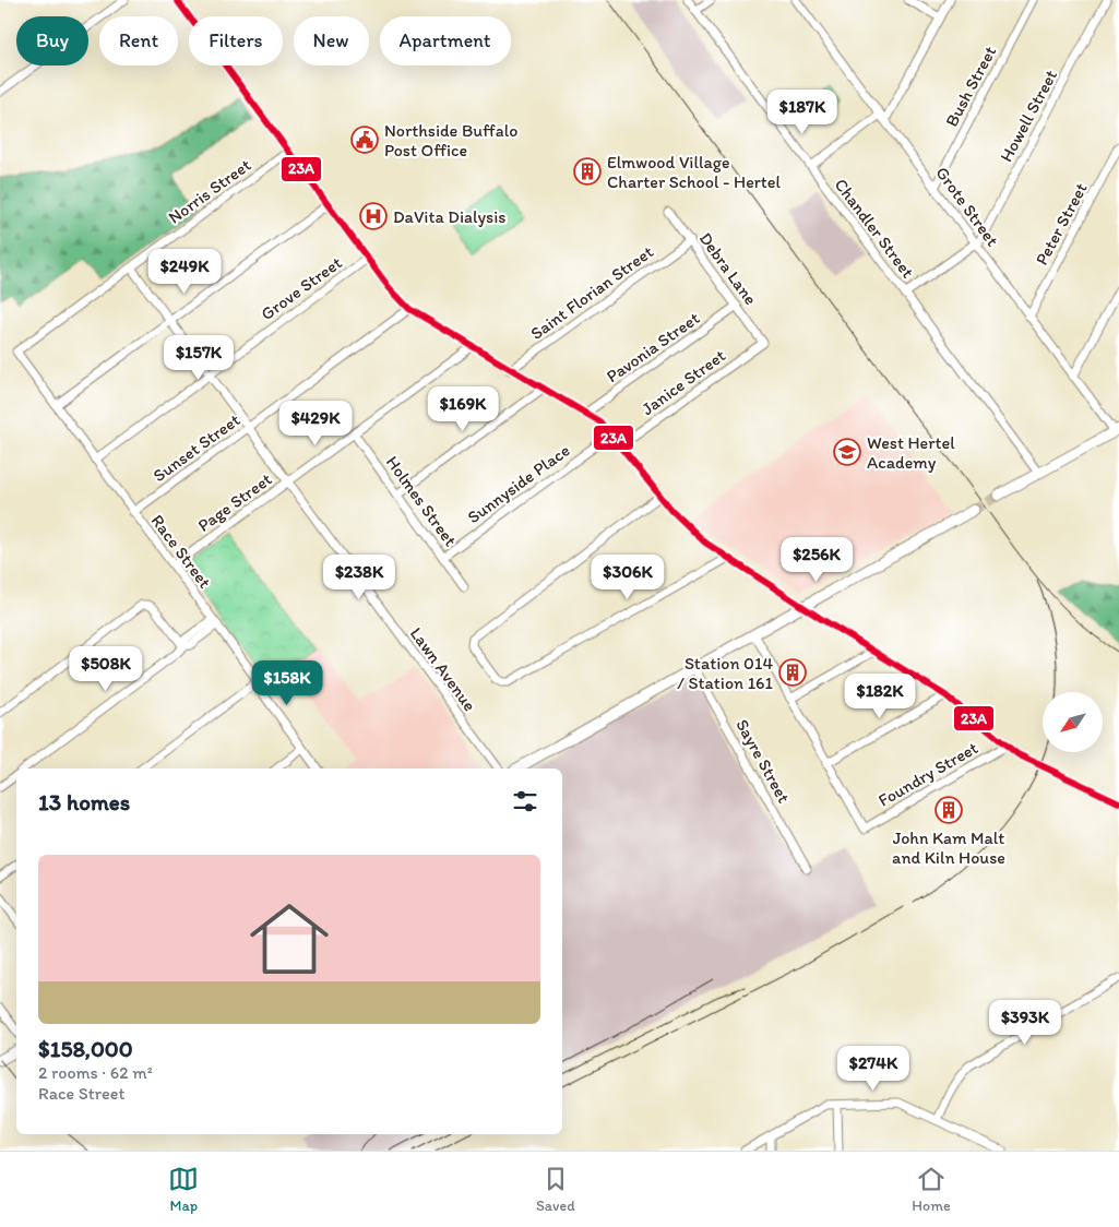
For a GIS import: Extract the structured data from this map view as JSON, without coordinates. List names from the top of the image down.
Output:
{
  "streets": {
    "street": [
      "Bush Street",
      "Howell Street",
      "Norris Street",
      "Grote Street",
      "Peter Street",
      "Chandler Street",
      "Debra Lane",
      "Grove Street",
      "Saint Florian Street",
      "Pavonia Street",
      "Janice Street",
      "Sunset Street",
      "Sunnyside Place",
      "Holmes Street",
      "Page Street",
      "Race Street",
      "Lawn Avenue",
      "Sayre Street",
      "Foundry Street"
    ]
  },
  "crossings": [
    ["Bush Street", "Grote Street"],
    ["Howell Street", "Grote Street"],
    ["Howell Street", "Chandler Street"],
    ["Norris Street", "Race Street"],
    ["Norris Street", "Lawn Avenue"],
    ["Grote Street", "Peter Street"],
    ["Debra Lane", "Saint Florian Street"],
    ["Debra Lane", "Pavonia Street"],
    ["Debra Lane", "Janice Street"],
    ["Grove Street", "Race Street"],
    ["Grove Street", "Lawn Avenue"],
    ["Sunset Street", "Race Street"],
    ["Sunset Street", "Lawn Avenue"],
    ["Sunnyside Place", "Holmes Street"],
    ["Holmes Street", "Page Street"],
    ["Page Street", "Race Street"],
    ["Page Street", "Lawn Avenue"]
  ],
  "places": {
    "public building": ["Northside Buffalo Post Office"],
    "building": ["Elmwood Village Charter School - Hertel", "Station 014 / Station 161", "John Kam Malt and Kiln House"],
    "hospital": ["DaVita Dialysis"],
    "school or university": ["West Hertel Academy"]
  },
  "lines": ["transit line 23A"],
  "north": "bottom left",
  "page": {
    "chip": [
      "Buy",
      "Rent",
      "Filters",
      "New",
      "Apartment"
    ],
    "price": [
      "$187K",
      "$249K",
      "$157K",
      "$169K",
      "$429K",
      "$256K",
      "$238K",
      "$306K",
      "$508K",
      "$158K",
      "$182K",
      "$393K",
      "$274K"
    ],
    "heading": "13 homes",
    "list": [
      {
        "name": "$158,000",
        "note": "2 rooms · 62 m² · Race Street"
      }
    ],
    "tabs": ["Map", "Saved", "Home"]
  }
}
